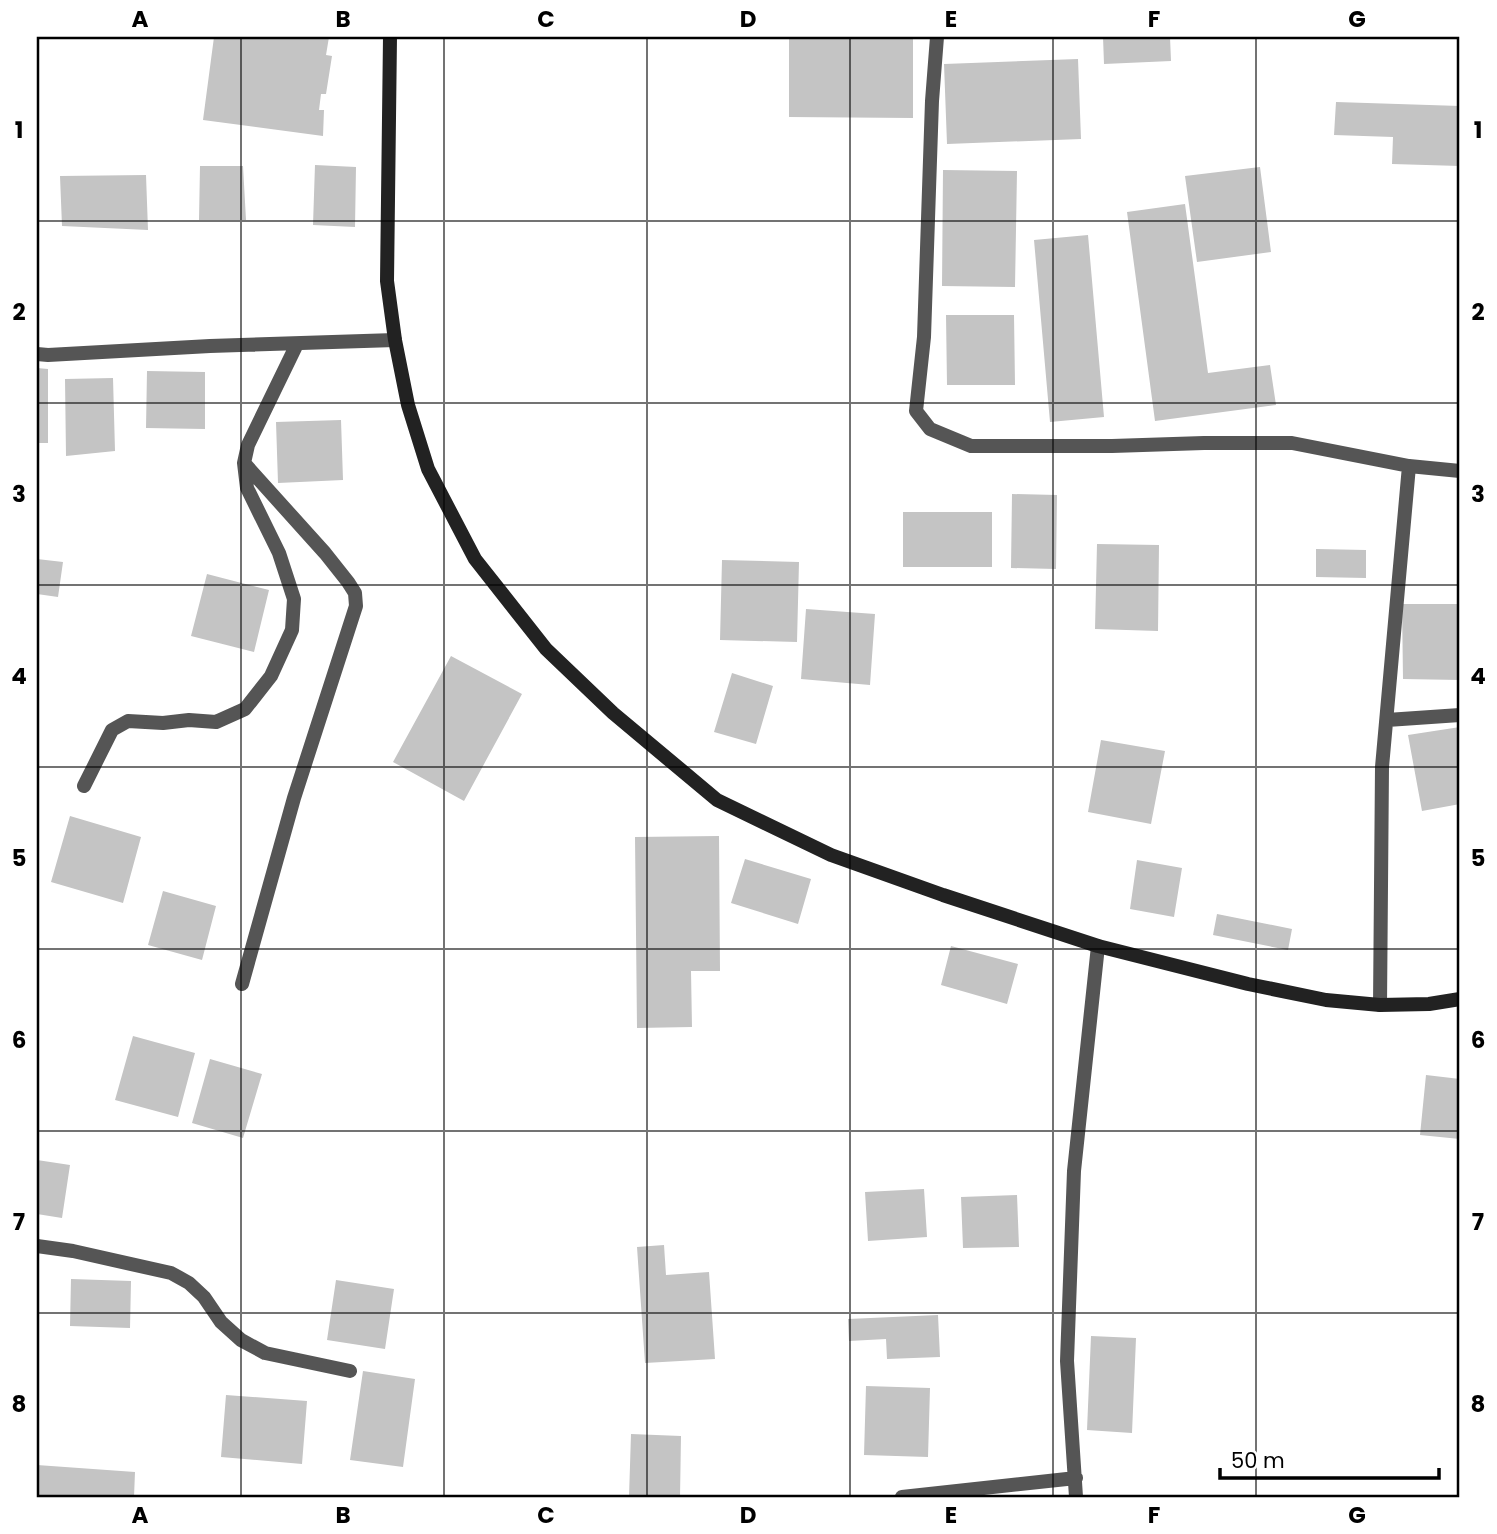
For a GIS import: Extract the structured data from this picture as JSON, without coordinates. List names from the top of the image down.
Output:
{
  "scale_bar": "50 m",
  "grid": {
    "columns": [
      "A",
      "B",
      "C",
      "D",
      "E",
      "F",
      "G"
    ],
    "rows": [
      "1",
      "2",
      "3",
      "4",
      "5",
      "6",
      "7",
      "8"
    ]
  }
}
